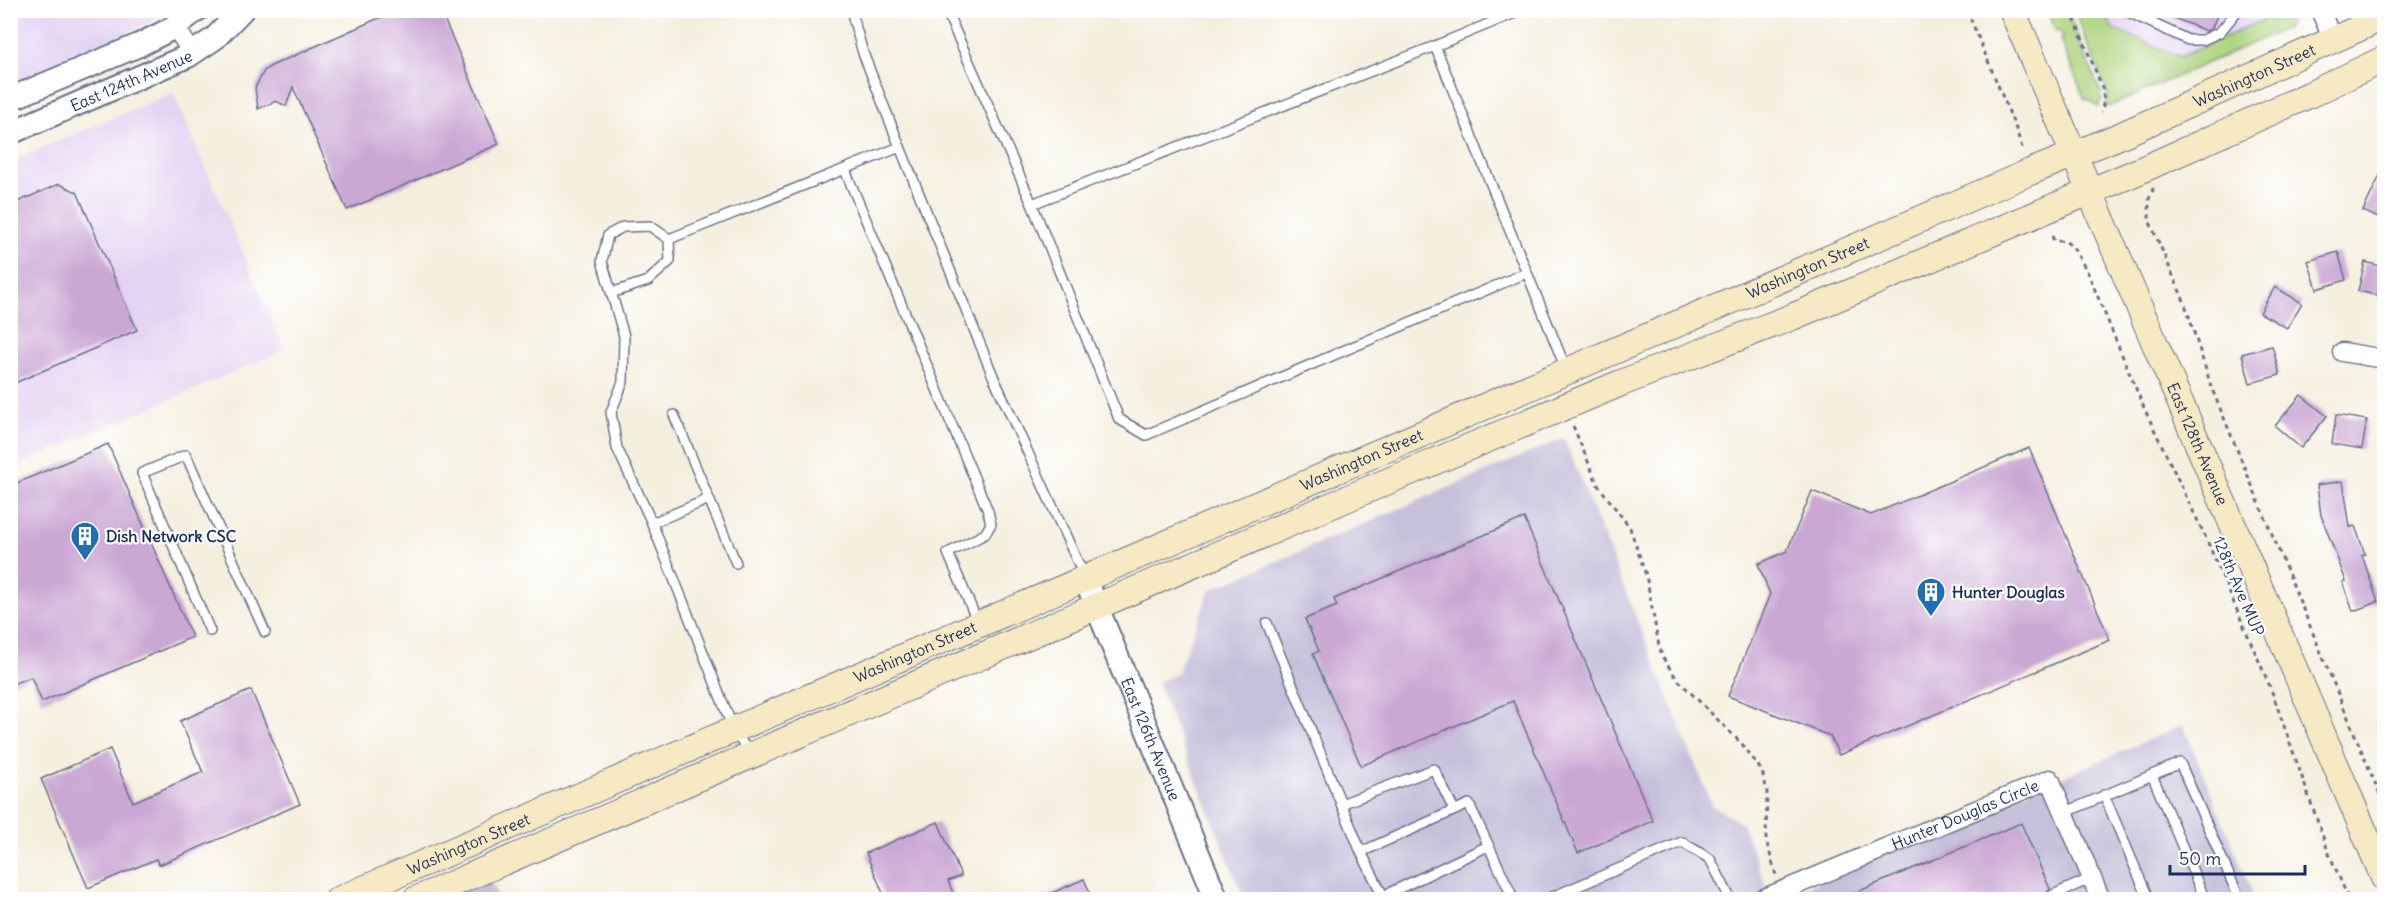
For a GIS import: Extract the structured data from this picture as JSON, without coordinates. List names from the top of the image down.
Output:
{
  "streets": {
    "main road": ["Washington Street", "East 128th Avenue"],
    "street": ["East 124th Avenue", "East 126th Avenue", "Hunter Douglas Circle"],
    "path": ["128th Ave MUP"]
  },
  "crossings": [
    ["Washington Street", "East 128th Avenue"],
    ["Washington Street", "East 126th Avenue"]
  ],
  "places": {
    "building": ["Dish Network CSC", "Hunter Douglas"]
  },
  "scale_bar": "50 m"
}
